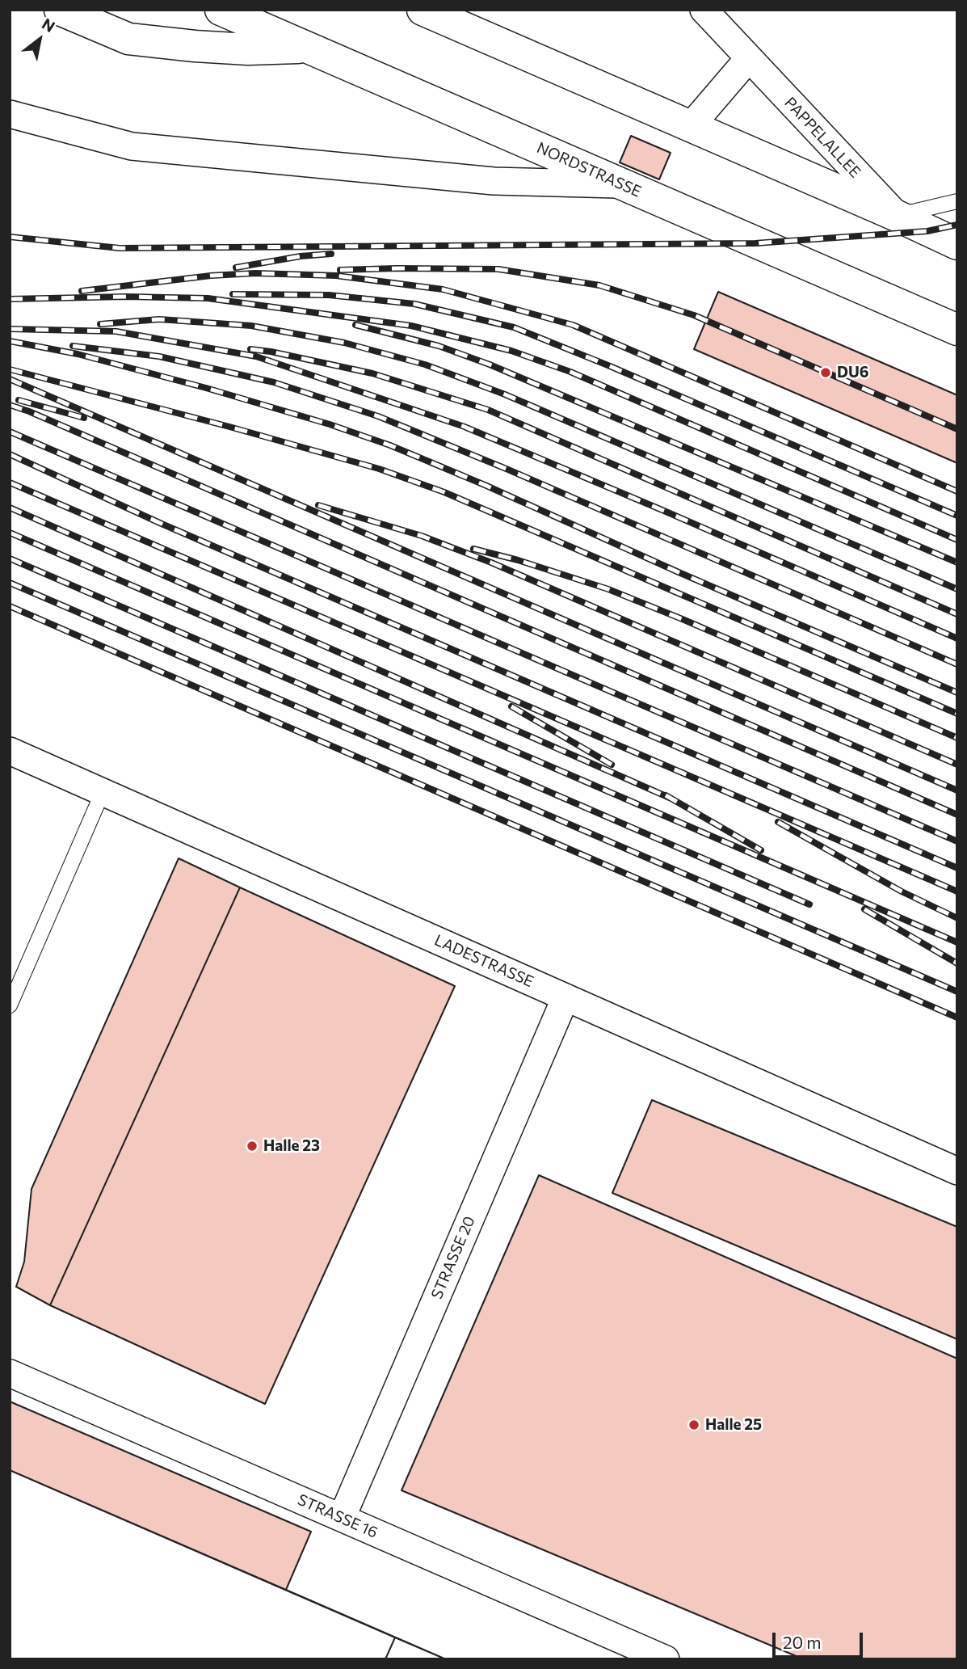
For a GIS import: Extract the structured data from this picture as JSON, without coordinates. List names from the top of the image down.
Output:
{
  "streets": {
    "street": [
      "PAPPELALLEE",
      "NORDSTRASSE",
      "LADESTRASSE",
      "STRASSE 20",
      "STRASSE 16"
    ]
  },
  "crossings": [
    ["LADESTRASSE", "STRASSE 20"],
    ["STRASSE 20", "STRASSE 16"]
  ],
  "places": ["DU6", "Halle 23", "Halle 25"],
  "scale_bar": "20 m",
  "north": "top right"
}
